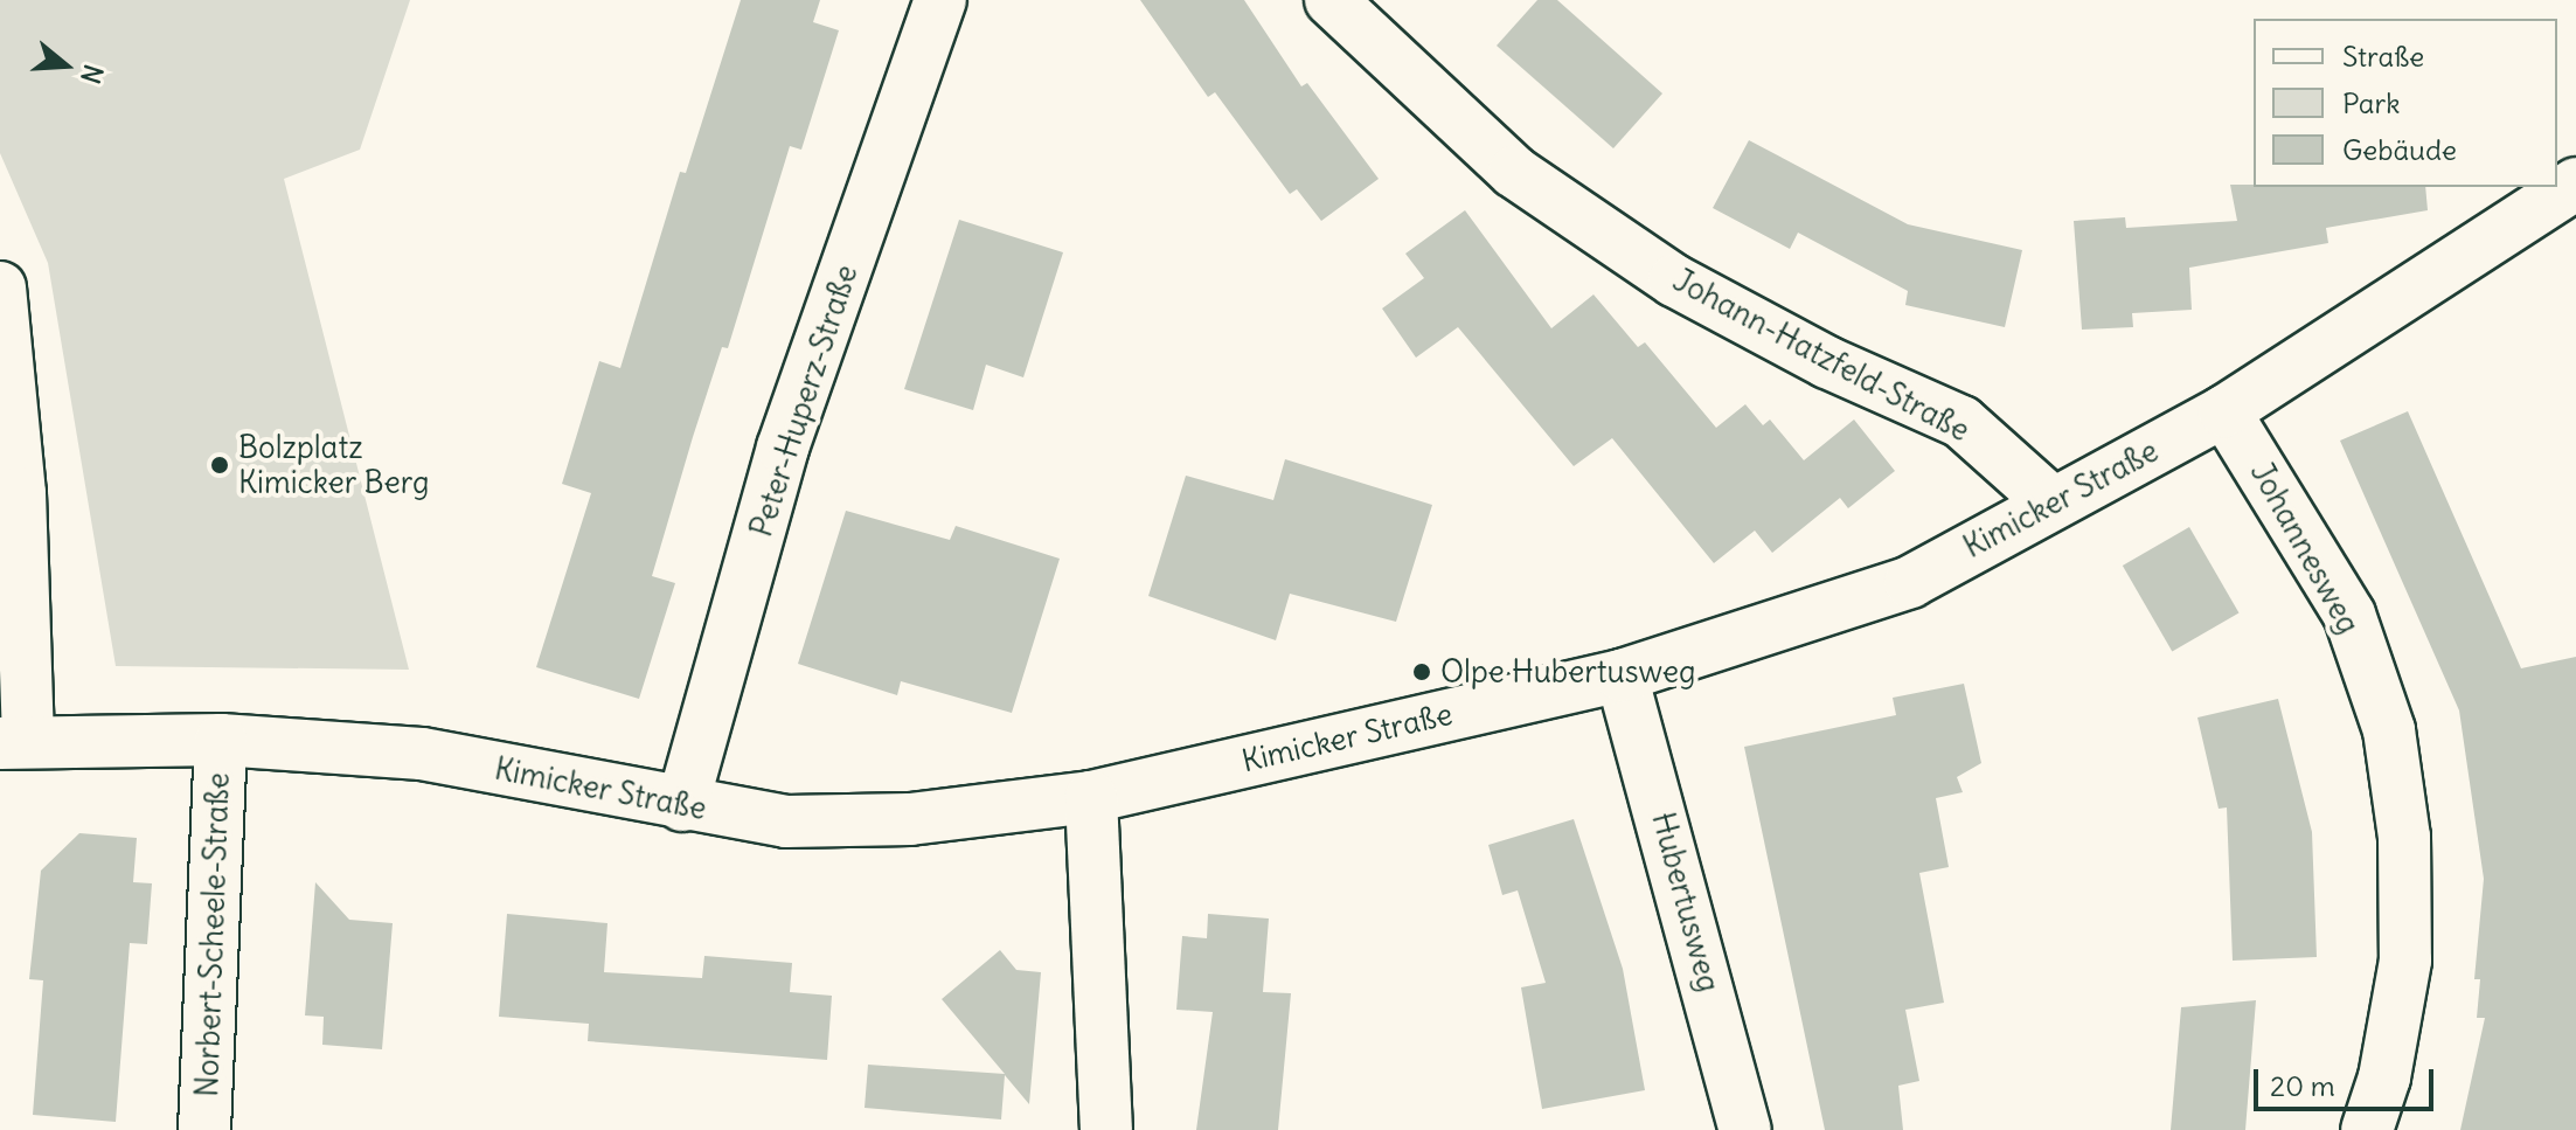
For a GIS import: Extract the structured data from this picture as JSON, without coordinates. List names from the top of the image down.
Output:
{
  "streets": {
    "street": [
      "Johann-Hatzfeld-Straße",
      "Peter-Huperz-Straße",
      "Kimicker Straße",
      "Johannesweg",
      "Hubertusweg",
      "Norbert-Scheele-Straße"
    ]
  },
  "crossings": [
    ["Johann-Hatzfeld-Straße", "Kimicker Straße"],
    ["Peter-Huperz-Straße", "Kimicker Straße"],
    ["Kimicker Straße", "Johannesweg"],
    ["Kimicker Straße", "Hubertusweg"],
    ["Kimicker Straße", "Norbert-Scheele-Straße"]
  ],
  "places": ["Bolzplatz Kimicker Berg", "Olpe Hubertusweg"],
  "legend": ["Straße", "Park", "Gebäude"],
  "scale_bar": "20 m",
  "north": "right"
}
